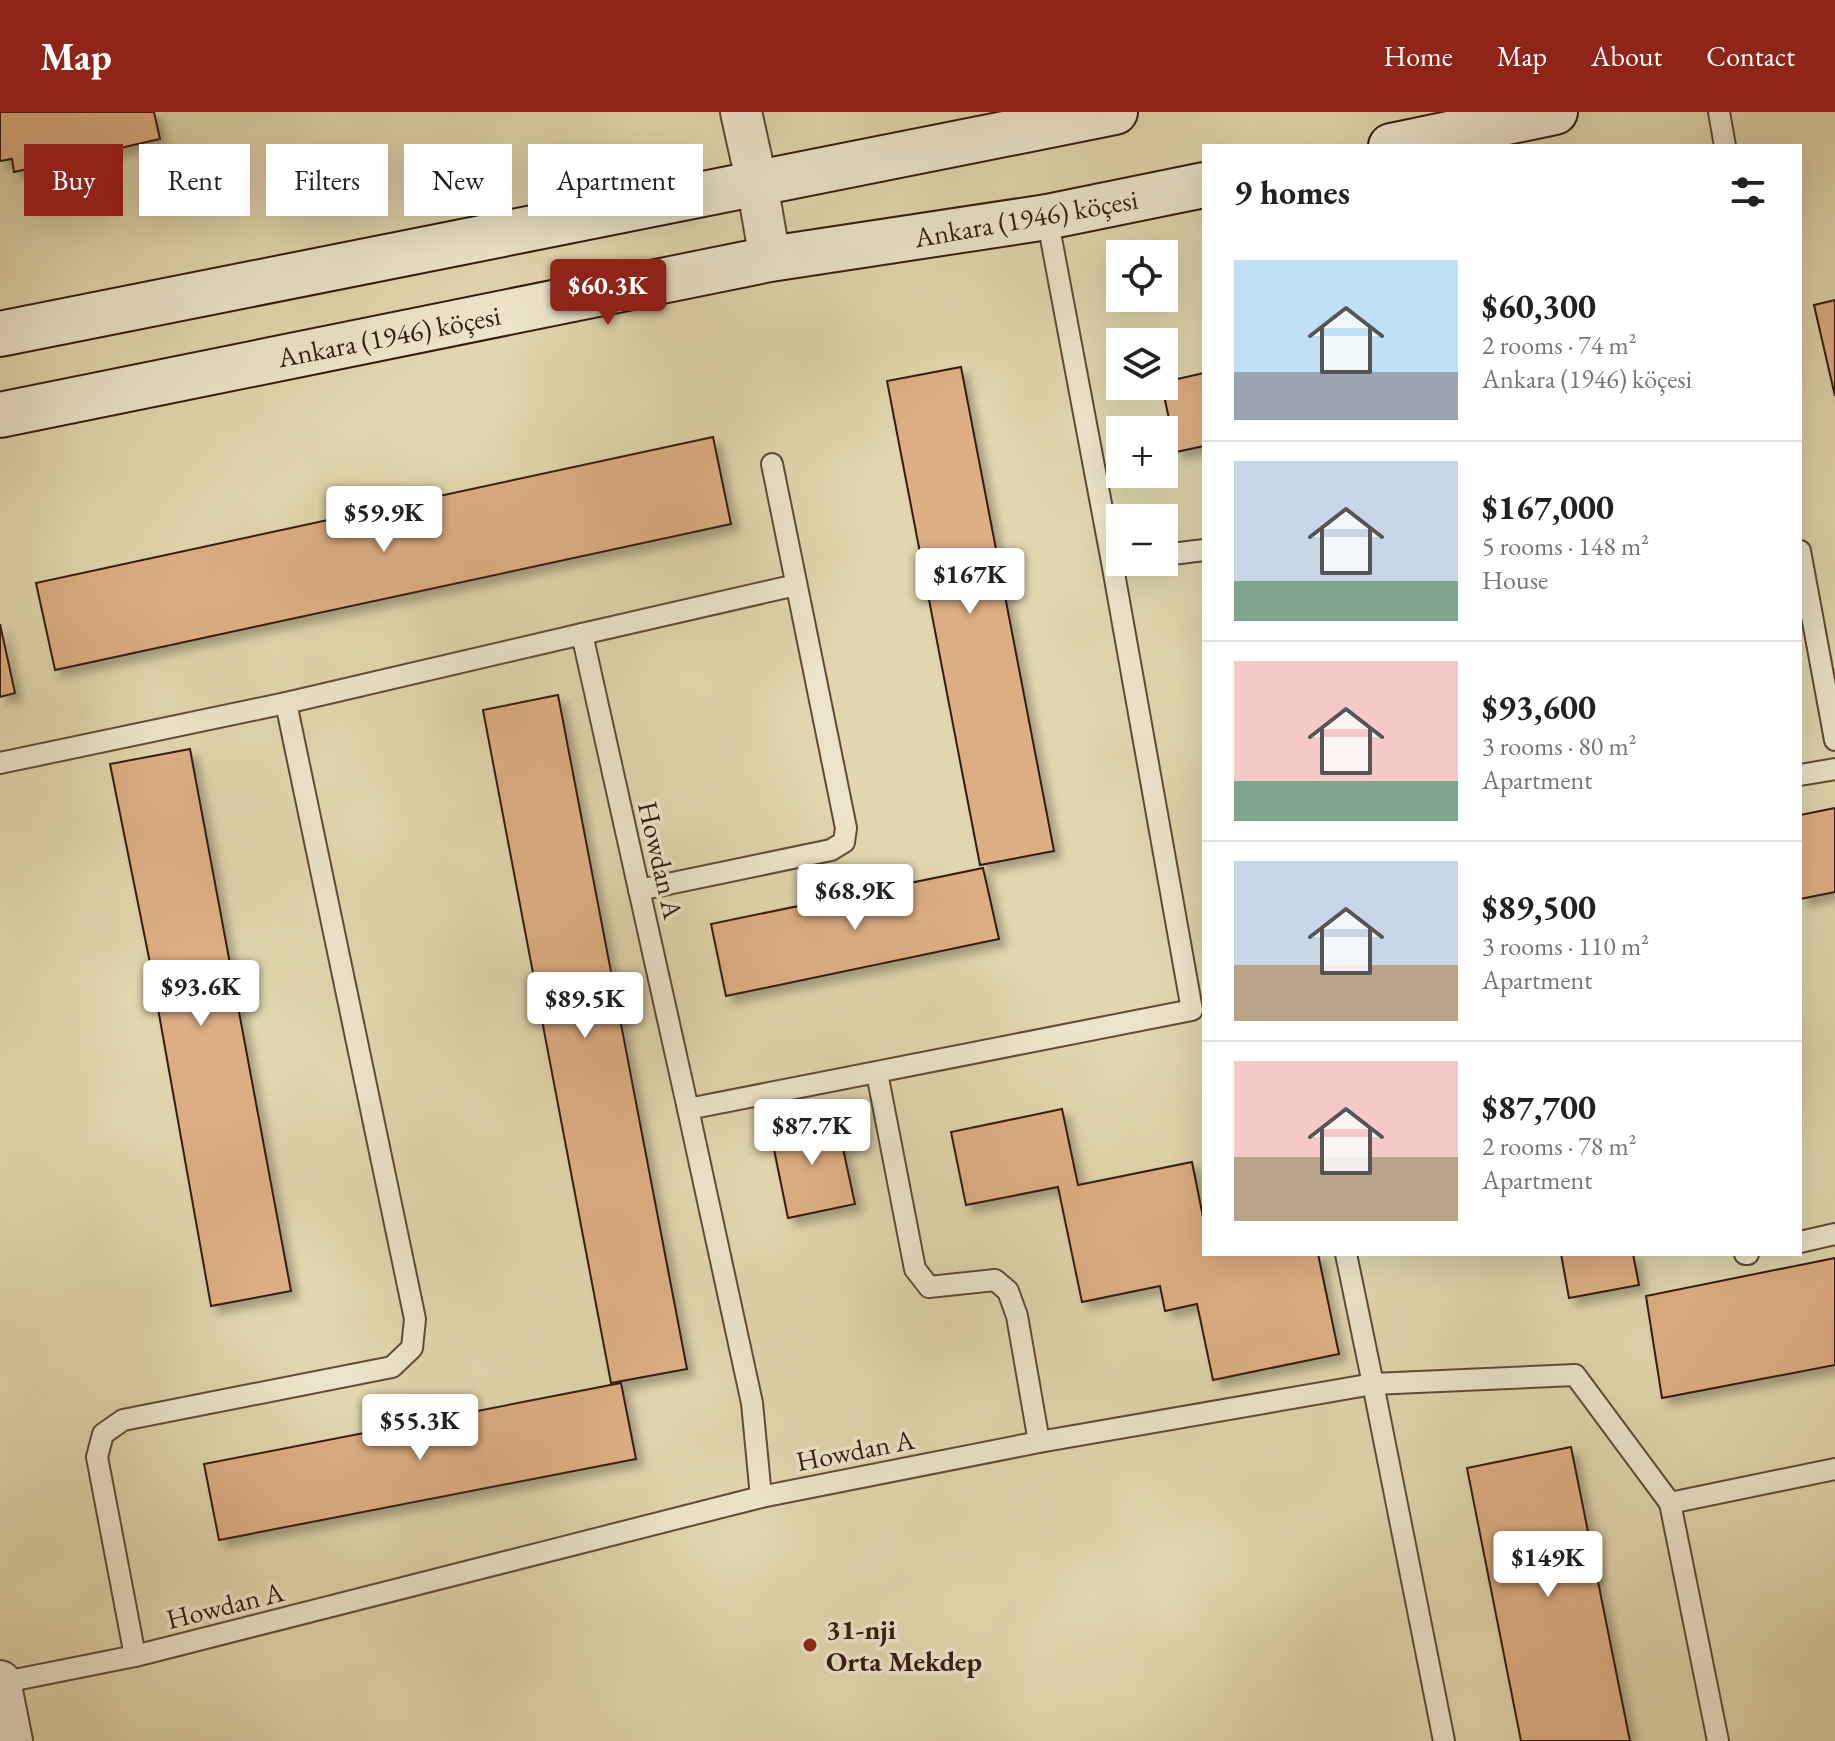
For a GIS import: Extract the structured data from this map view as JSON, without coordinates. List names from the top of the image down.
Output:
{
  "streets": {
    "main road": ["Ankara (1946) köçesi"],
    "lane": ["Howdan A"]
  },
  "places": ["31-nji Orta Mekdep"],
  "page": {
    "header": "Map",
    "nav": [
      "Home",
      "Map",
      "About",
      "Contact"
    ],
    "chip": [
      "Buy",
      "Rent",
      "Filters",
      "New",
      "Apartment"
    ],
    "heading": "9 homes",
    "map_buttons": ["+", "−"],
    "list": [
      {
        "name": "$60,300",
        "note": "2 rooms · 74 m² · Ankara (1946) köçesi"
      },
      {
        "name": "$167,000",
        "note": "5 rooms · 148 m² · House"
      },
      {
        "name": "$93,600",
        "note": "3 rooms · 80 m² · Apartment"
      },
      {
        "name": "$89,500",
        "note": "3 rooms · 110 m² · Apartment"
      },
      {
        "name": "$87,700",
        "note": "2 rooms · 78 m² · Apartment"
      }
    ],
    "price": [
      "$60.3K",
      "$59.9K",
      "$167K",
      "$68.9K",
      "$93.6K",
      "$89.5K",
      "$87.7K",
      "$55.3K",
      "$149K"
    ]
  }
}
